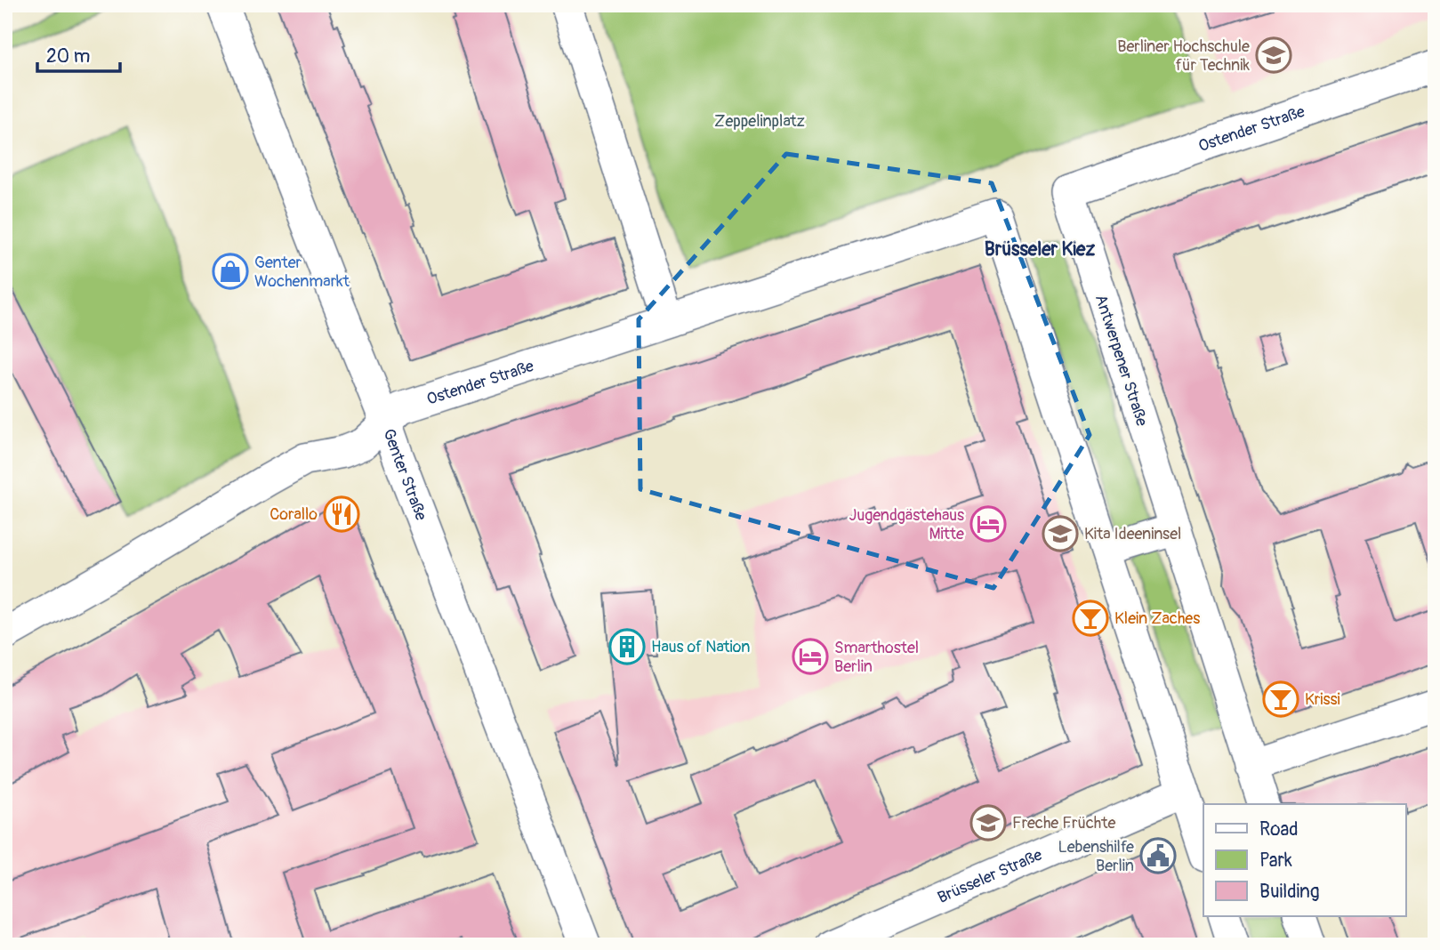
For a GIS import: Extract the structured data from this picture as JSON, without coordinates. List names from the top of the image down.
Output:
{
  "streets": {
    "street": [
      "Ostender Straße",
      "Antwerpener Straße",
      "Genter Straße",
      "Brüsseler Straße"
    ]
  },
  "crossings": [
    ["Ostender Straße", "Antwerpener Straße"],
    ["Ostender Straße", "Genter Straße"]
  ],
  "districts": ["Brüsseler Kiez"],
  "parks": ["Zeppelinplatz"],
  "places": {
    "school or university": ["Berliner Hochschule für Technik", "Kita Ideeninsel", "Freche Früchte"],
    "shop": ["Genter Wochenmarkt"],
    "restaurant": ["Corallo"],
    "hotel": ["Jugendgästehaus Mitte", "Smarthostel Berlin"],
    "bar": ["Klein Zaches", "Krissi"],
    "building": ["Haus of Nation"],
    "public building": ["Lebenshilfe Berlin"]
  },
  "legend": ["Road", "Park", "Building"],
  "scale_bar": "20 m"
}
